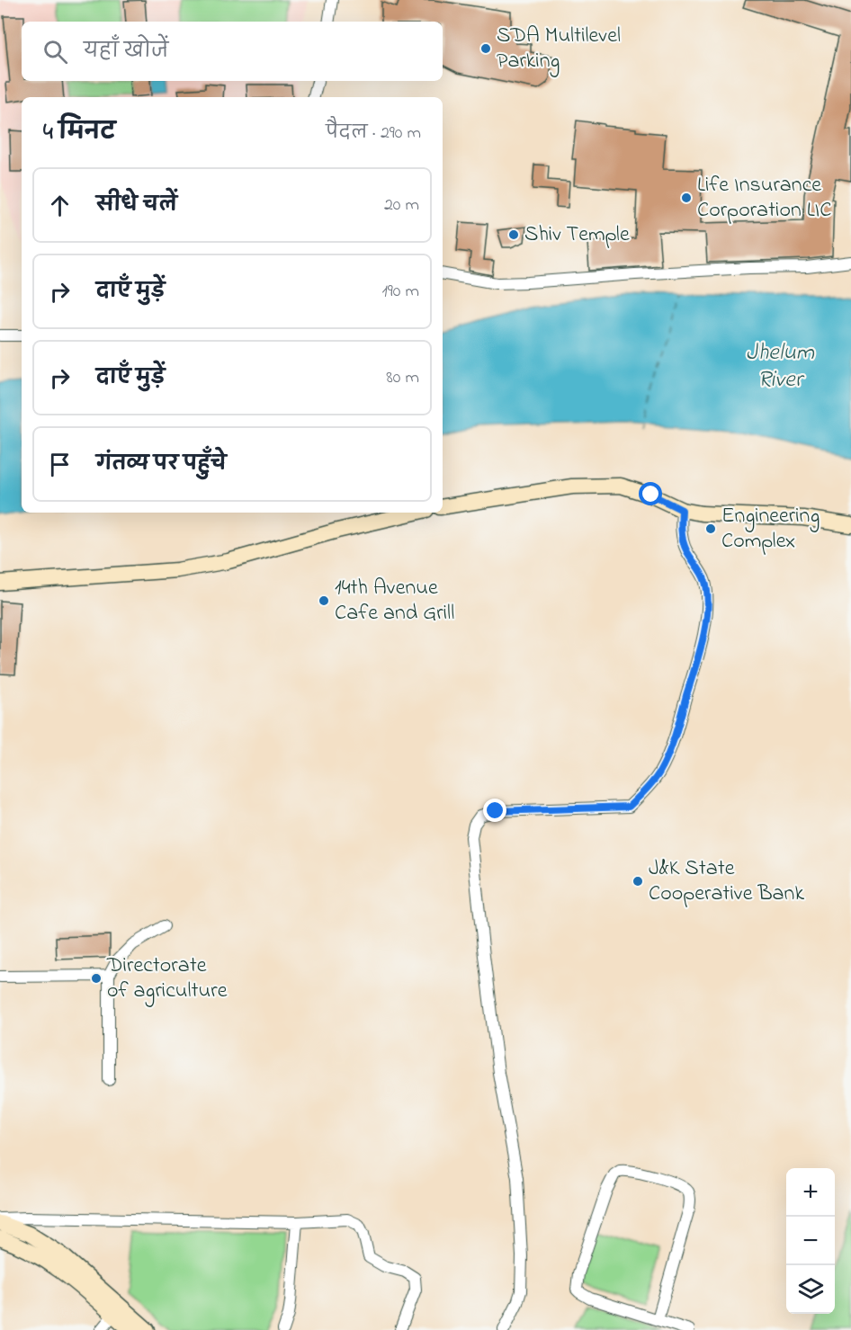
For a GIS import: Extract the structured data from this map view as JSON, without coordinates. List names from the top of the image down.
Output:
{
  "water": ["Jhelum River"],
  "places": [
    "SDA Multilevel Parking",
    "Life Insurance Corporation LIC",
    "Shiv Temple",
    "Engineering Complex",
    "14th Avenue Cafe and Grill",
    "J&K State Cooperative Bank",
    "Directorate of agriculture"
  ],
  "page": {
    "search": "यहाँ खोजें",
    "heading": ["4 मिनट", "पैदल · 290 m"],
    "list": [
      ["सीधे चलें", "20 m"],
      ["दाएँ मुड़ें", "190 m"],
      ["दाएँ मुड़ें", "80 m"],
      "गंतव्य पर पहुँचे"
    ],
    "map_buttons": ["+", "−"]
  }
}
